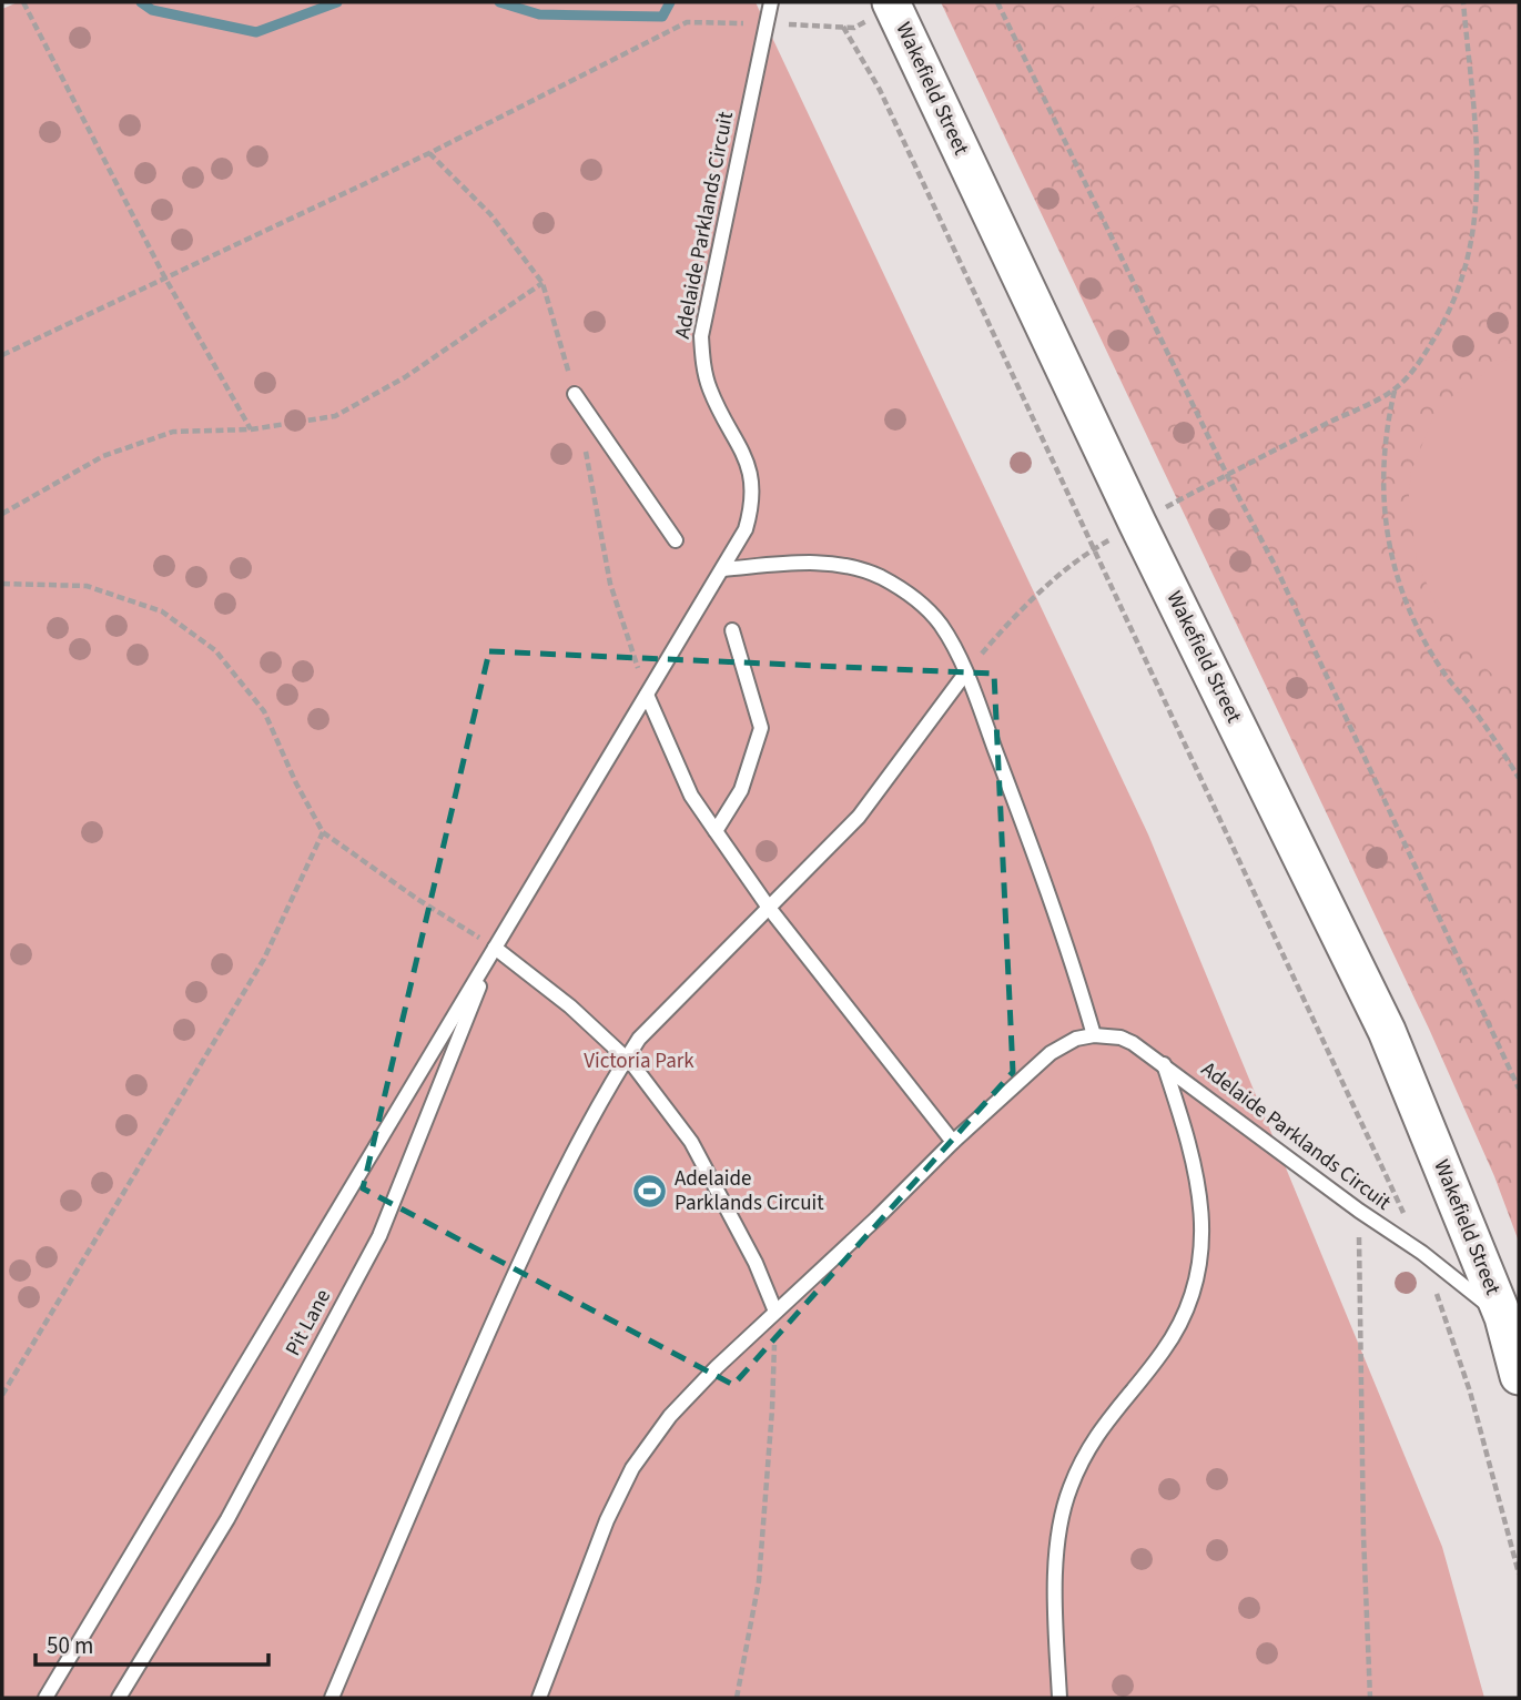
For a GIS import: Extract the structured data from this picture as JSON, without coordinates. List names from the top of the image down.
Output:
{
  "streets": {
    "main road": ["Wakefield Street"],
    "lane": ["Adelaide Parklands Circuit", "Pit Lane"]
  },
  "crossings": [
    ["Wakefield Street", "Adelaide Parklands Circuit"],
    ["Adelaide Parklands Circuit", "Pit Lane"]
  ],
  "parks": ["Victoria Park"],
  "places": {
    "sports": ["Adelaide Parklands Circuit"]
  },
  "scale_bar": "50 m"
}
